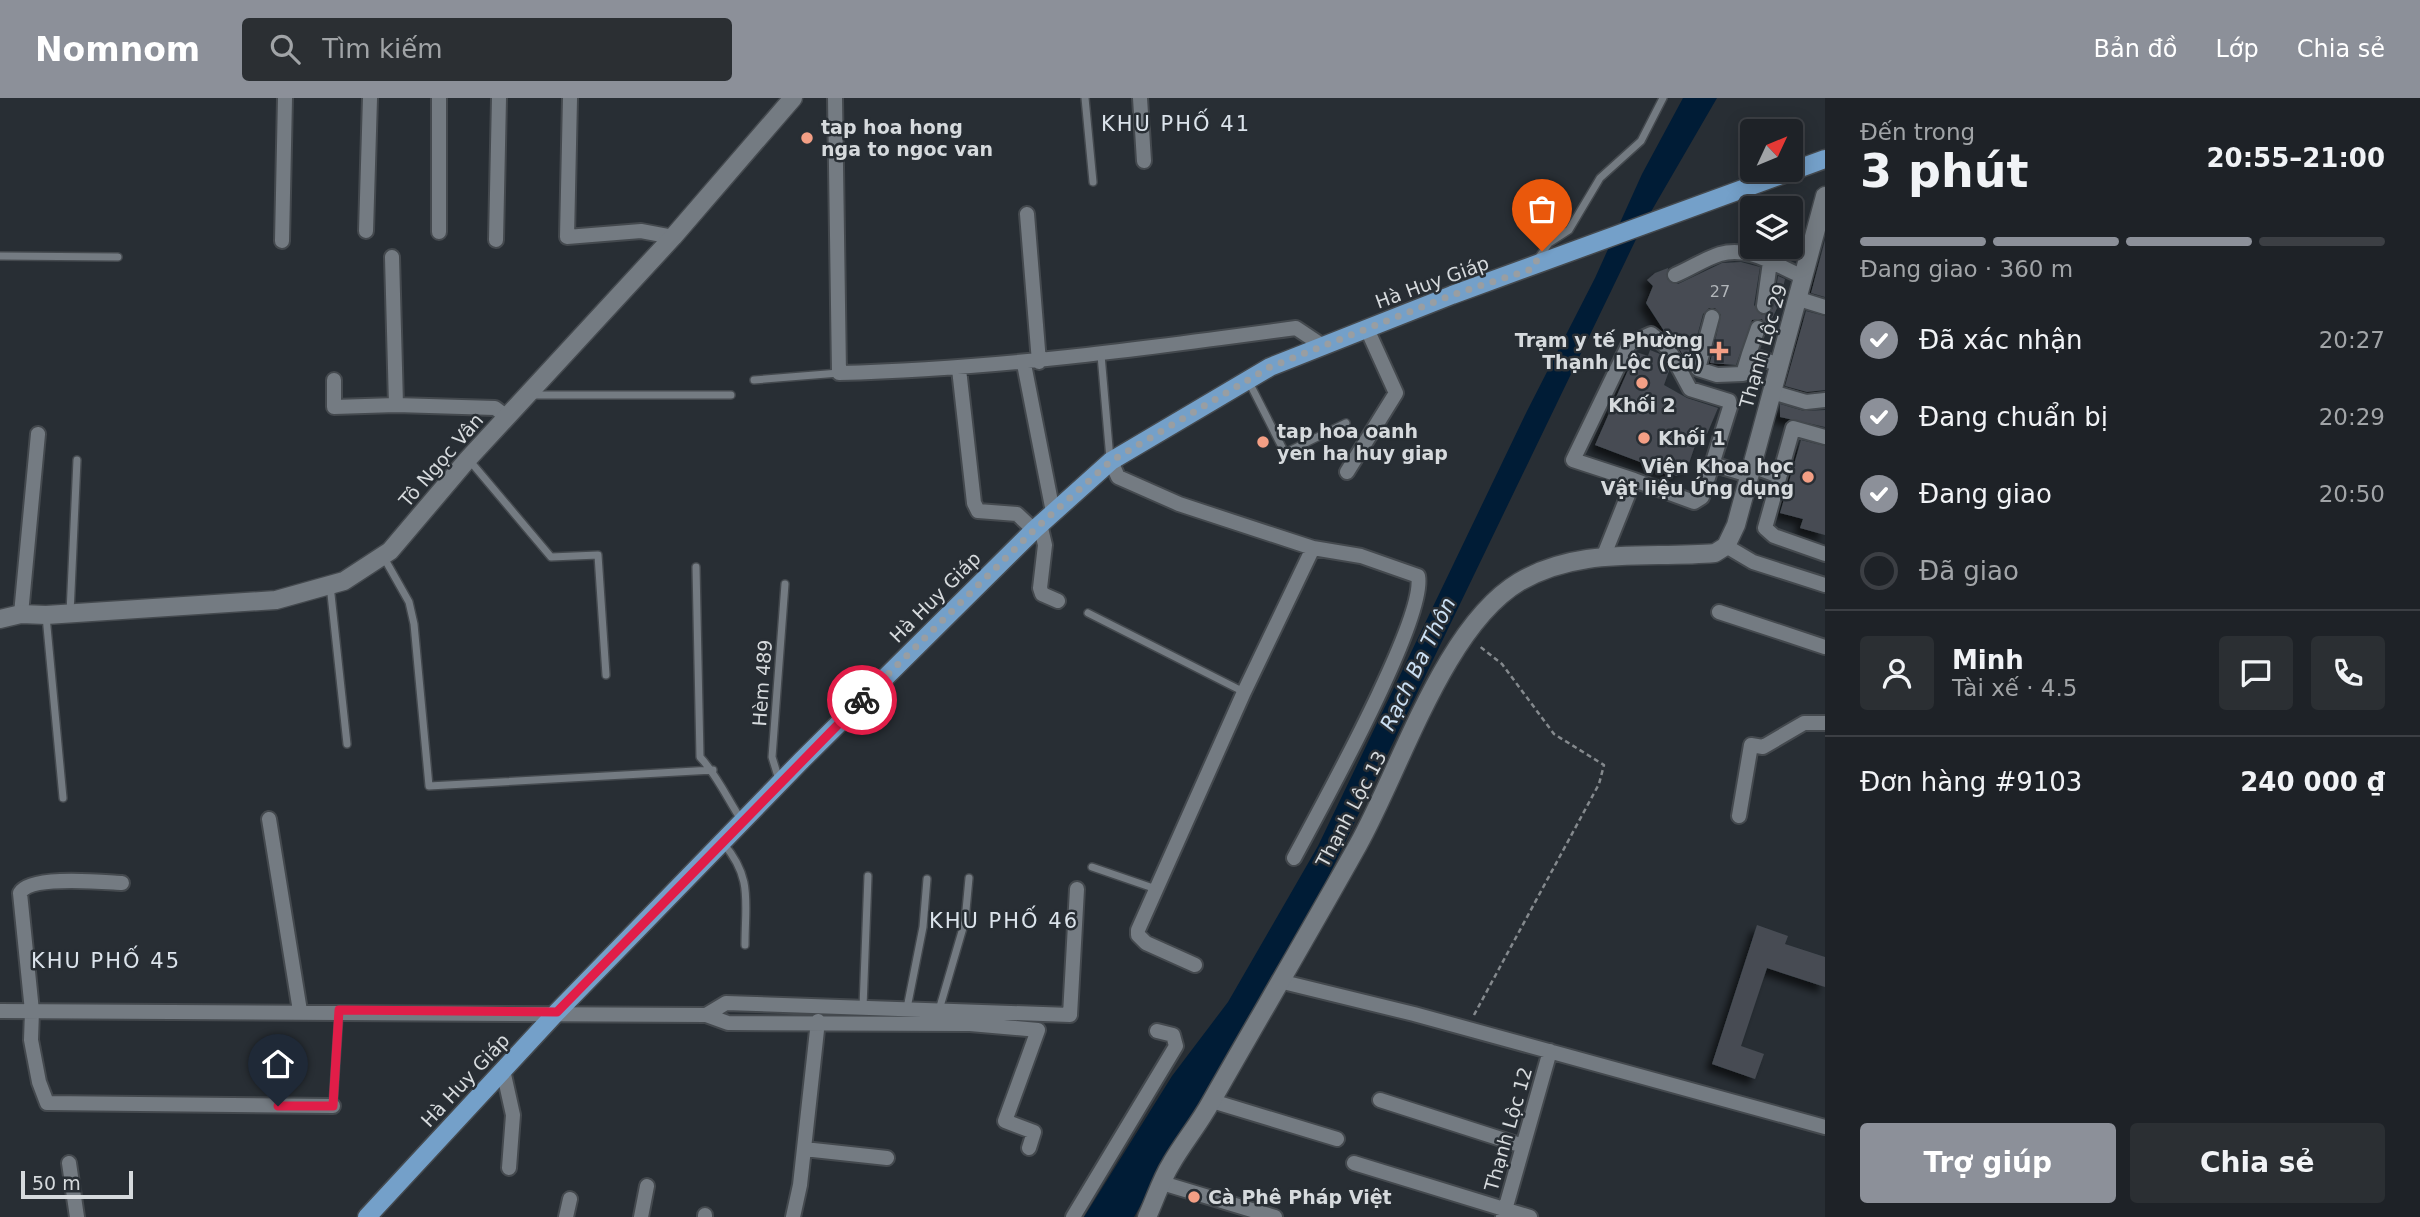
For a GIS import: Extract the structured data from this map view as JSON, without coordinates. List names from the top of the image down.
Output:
{
  "streets": {
    "main road": ["Hà Huy Giáp"],
    "street": [
      "Thạnh Lộc 29",
      "Tô Ngọc Vân",
      "Thạnh Lộc 13",
      "Thạnh Lộc 12"
    ],
    "lane": ["Hèm 489"]
  },
  "crossings": [
    ["Hà Huy Giáp", "Hèm 489"],
    ["Thạnh Lộc 29", "Thạnh Lộc 13"]
  ],
  "districts": ["KHU PHỐ 41", "KHU PHỐ 46", "KHU PHỐ 45"],
  "water": ["Rạch Ba Thôn"],
  "places": {
    "other": [
      "tap hoa hong nga to ngoc van",
      "Khối 2",
      "Khối 1",
      "tap hoa oanh yen ha huy giap",
      "Viện Khoa học Vật liệu Ứng dụng",
      "Cà Phê Pháp Việt"
    ],
    "health": ["Trạm y tế Phường Thạnh Lộc (Cũ)"]
  },
  "house_numbers": ["27"],
  "scale_bar": "50 m",
  "north": "top right",
  "page": {
    "header": "Nomnom",
    "search": "Tìm kiếm",
    "nav": ["Bản đồ", "Lớp", "Chia sẻ"],
    "heading": ["3 phút", "Đến trong", "20:55–21:00"],
    "panel": [
      "Minh",
      "Tài xế · 4.5",
      "Đơn hàng #9103",
      "240 000 ₫"
    ],
    "bar": "Đang giao · 360 m",
    "list": [
      ["Đã xác nhận", "20:27"],
      ["Đang chuẩn bị", "20:29"],
      ["Đang giao", "20:50"],
      "Đã giao"
    ],
    "buttons": ["Trợ giúp", "Chia sẻ"],
    "scale": "50 m"
  }
}
